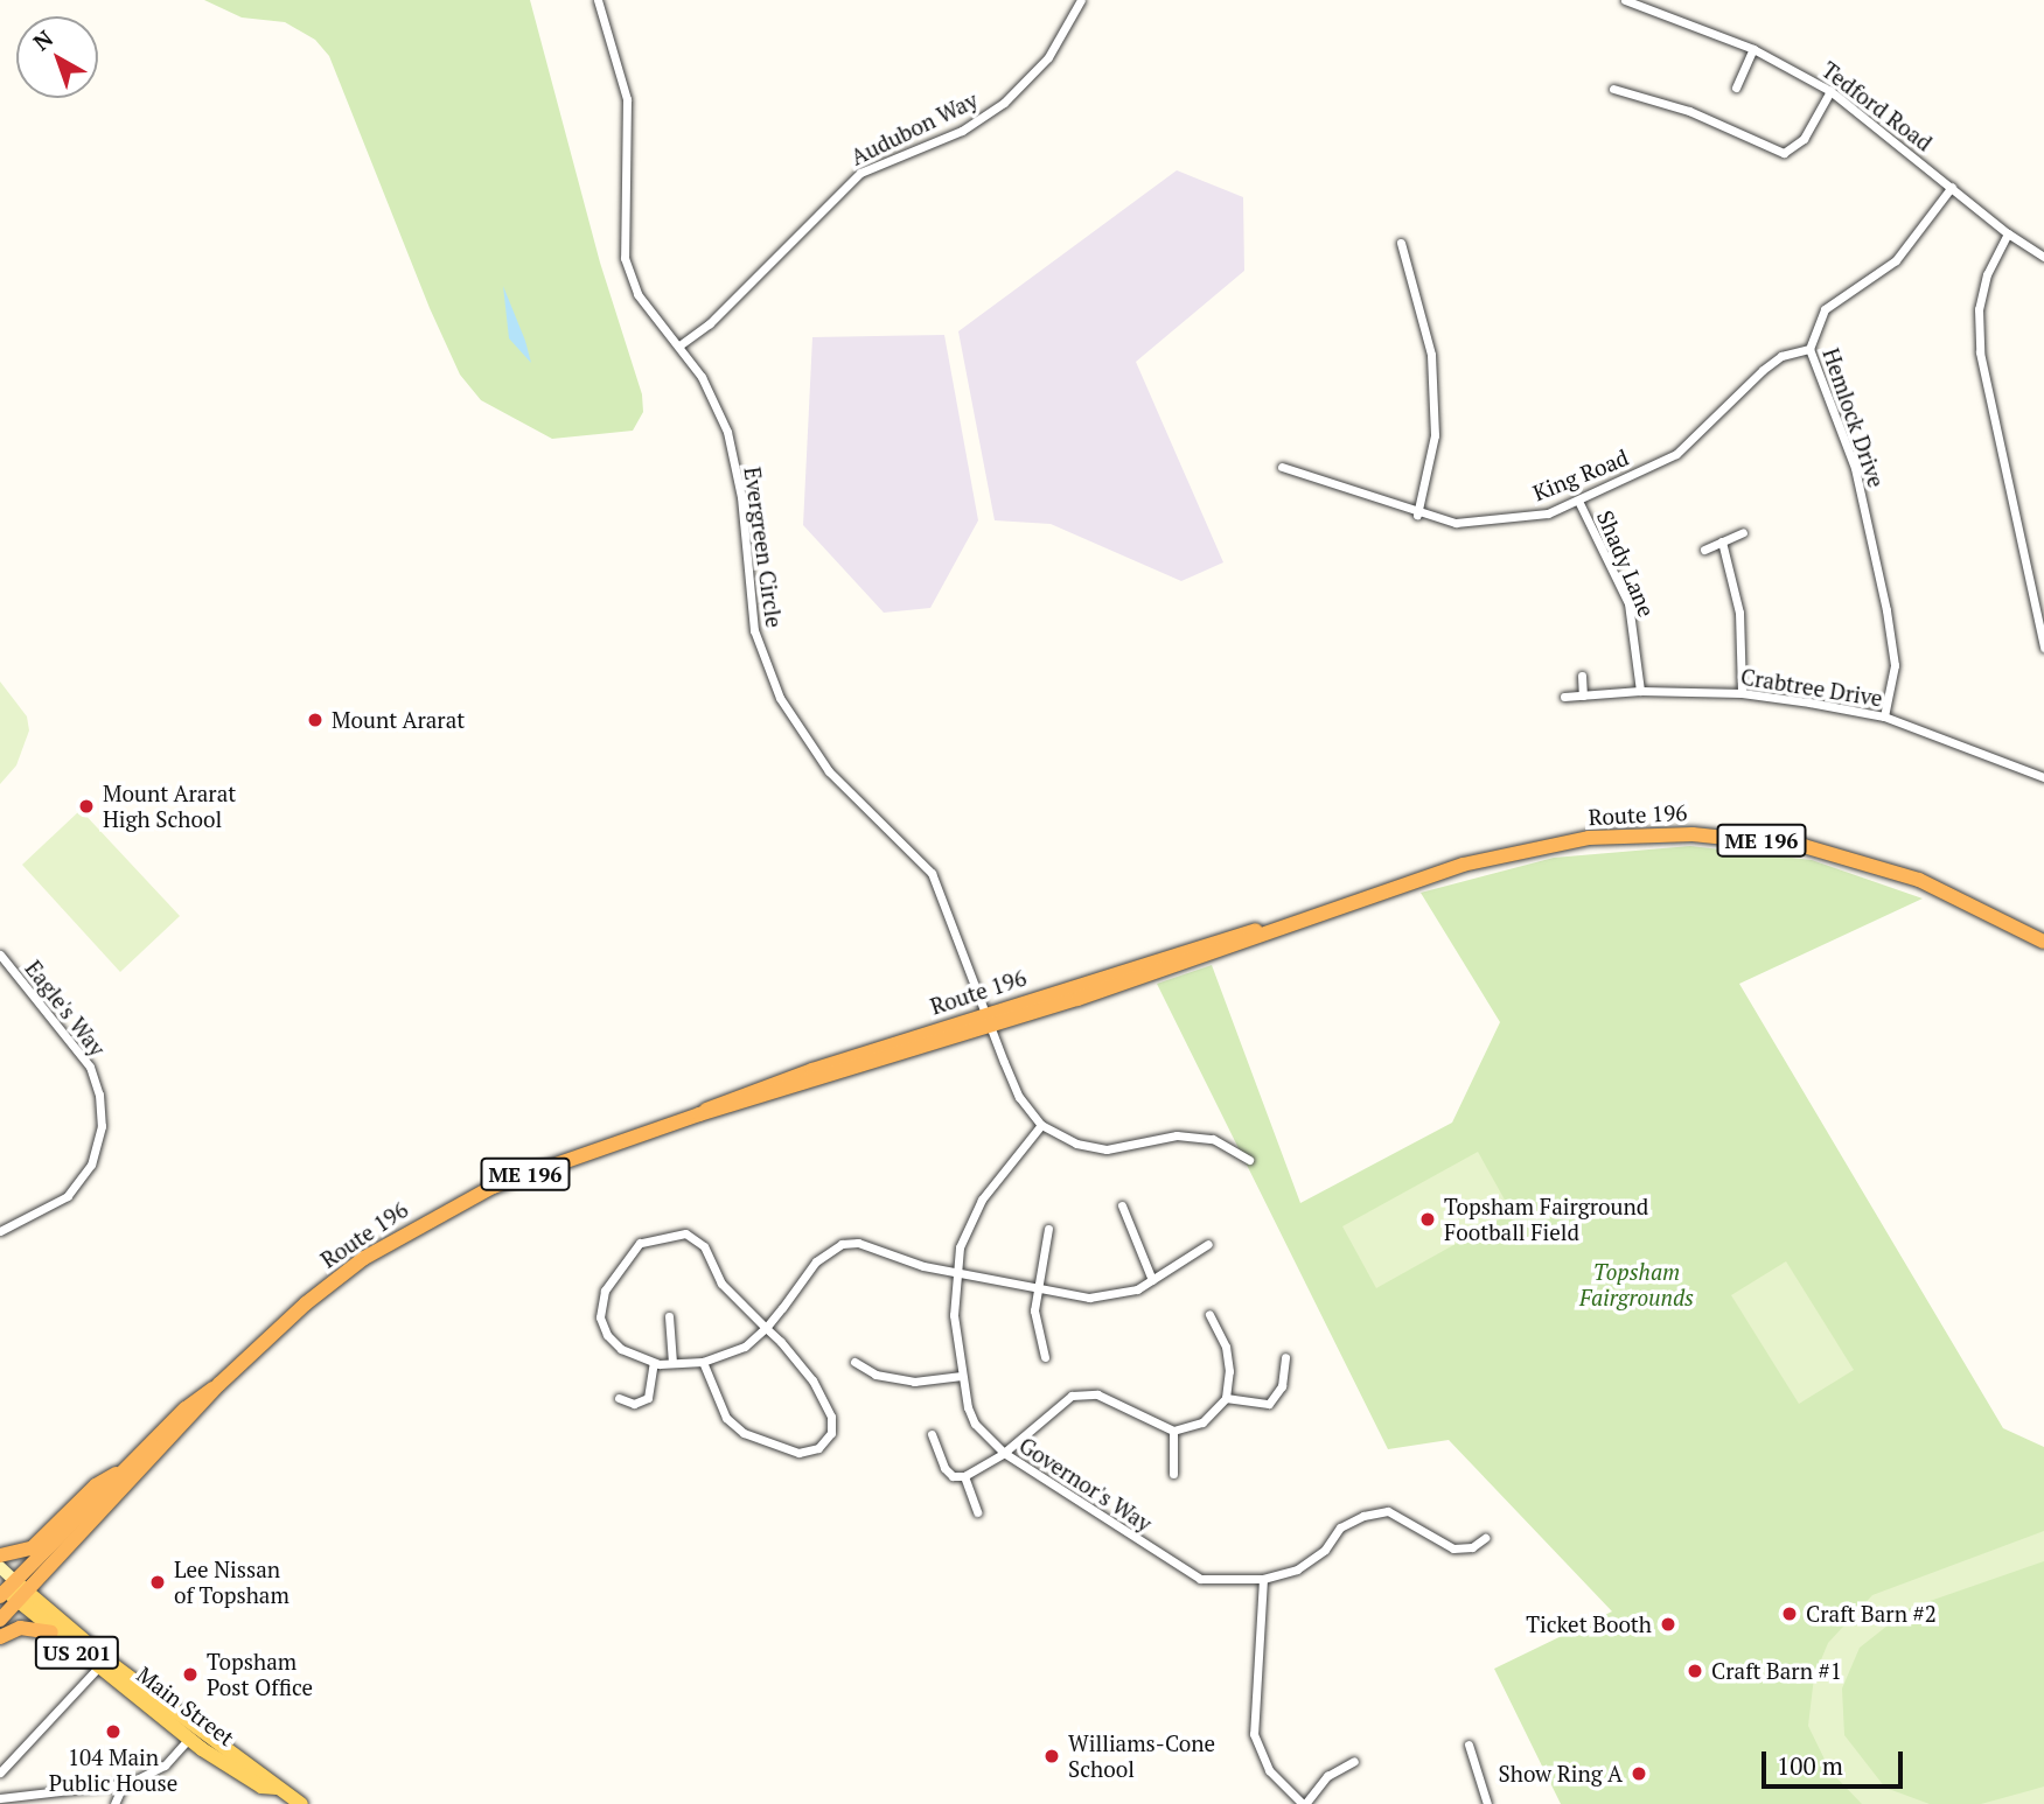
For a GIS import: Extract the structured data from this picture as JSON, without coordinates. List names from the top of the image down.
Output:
{
  "streets": {
    "highway": ["Route 196", "ME 196"],
    "main road": ["US 201", "Main Street"],
    "street": [
      "Tedford Road",
      "Audubon Way",
      "Hemlock Drive",
      "King Road",
      "Evergreen Circle",
      "Shady Lane",
      "Crabtree Drive",
      "Eagle's Way",
      "Governor's Way"
    ]
  },
  "crossings": [
    ["Tedford Road", "Hemlock Drive"],
    ["Audubon Way", "Evergreen Circle"],
    ["Hemlock Drive", "King Road"],
    ["Hemlock Drive", "Crabtree Drive"],
    ["King Road", "Shady Lane"],
    ["Evergreen Circle", "Route 196"],
    ["Evergreen Circle", "Governor's Way"],
    ["Shady Lane", "Crabtree Drive"],
    ["Route 196", "Main Street"]
  ],
  "parks": ["Topsham Fairgrounds"],
  "places": [
    "Mount Ararat",
    "Mount Ararat High School",
    "Topsham Fairground Football Field",
    "Lee Nissan of Topsham",
    "Craft Barn #2",
    "Ticket Booth",
    "Craft Barn #1",
    "Topsham Post Office",
    "104 Main Public House",
    "Williams-Cone School",
    "Show Ring A"
  ],
  "scale_bar": "100 m",
  "north": "top left"
}
